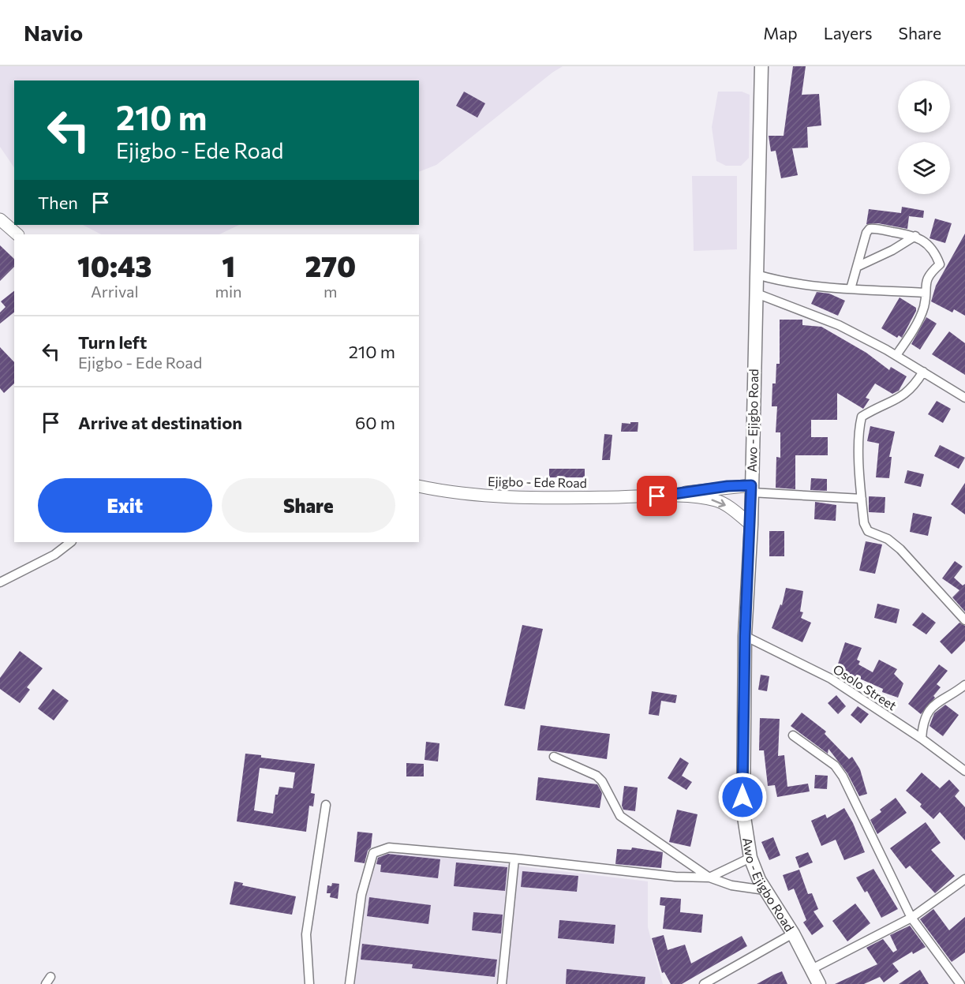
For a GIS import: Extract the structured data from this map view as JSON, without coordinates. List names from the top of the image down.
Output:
{
  "streets": {
    "main road": ["Awo - Ejigbo Road", "Ejigbo - Ede Road"],
    "street": ["Osolo Street"]
  },
  "crossings": [
    ["Awo - Ejigbo Road", "Ejigbo - Ede Road"],
    ["Awo - Ejigbo Road", "Osolo Street"]
  ],
  "page": {
    "header": "Navio",
    "nav": ["Map", "Layers", "Share"],
    "turn": ["210 m", "Ejigbo - Ede Road"],
    "then": "Then",
    "eta": [
      "10:43",
      "Arrival",
      "1",
      "min",
      "270",
      "m"
    ],
    "list": [
      {
        "name": "Turn left",
        "note": "Ejigbo - Ede Road",
        "value": "210 m"
      },
      {
        "name": "Arrive at destination",
        "value": "60 m"
      }
    ],
    "buttons": ["Exit", "Share"]
  }
}
